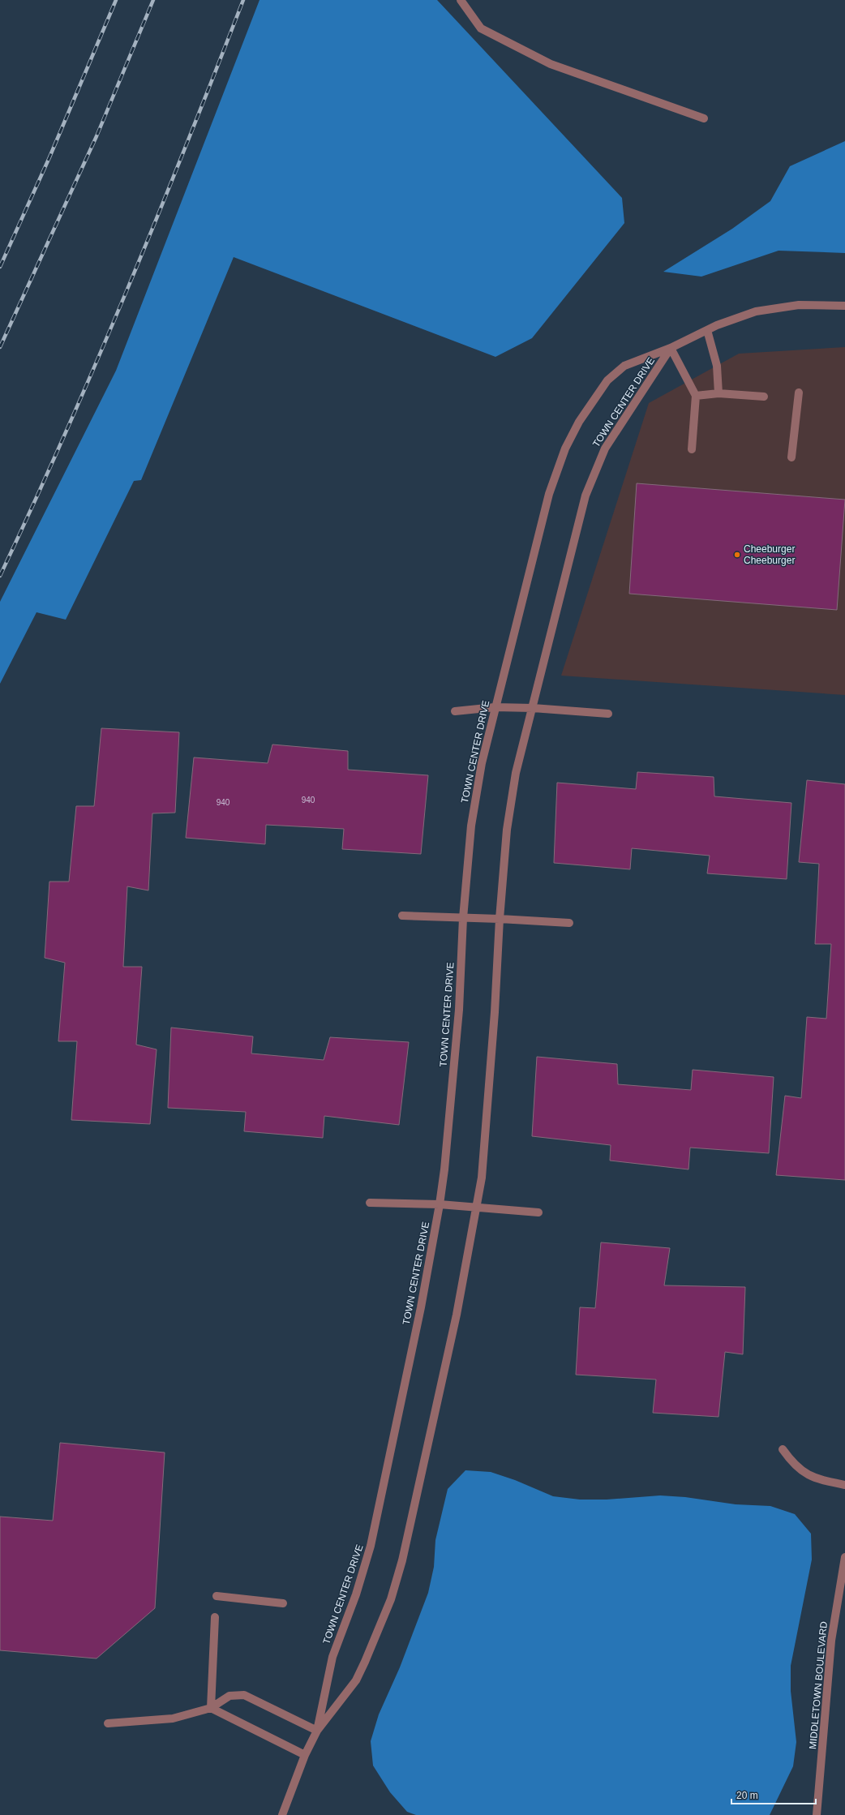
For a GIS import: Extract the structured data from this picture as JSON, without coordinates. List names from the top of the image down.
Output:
{
  "streets": {
    "street": ["TOWN CENTER DRIVE", "MIDDLETOWN BOULEVARD"]
  },
  "places": ["Cheeburger Cheeburger"],
  "house_numbers": ["940", "940"],
  "scale_bar": "20 m"
}
